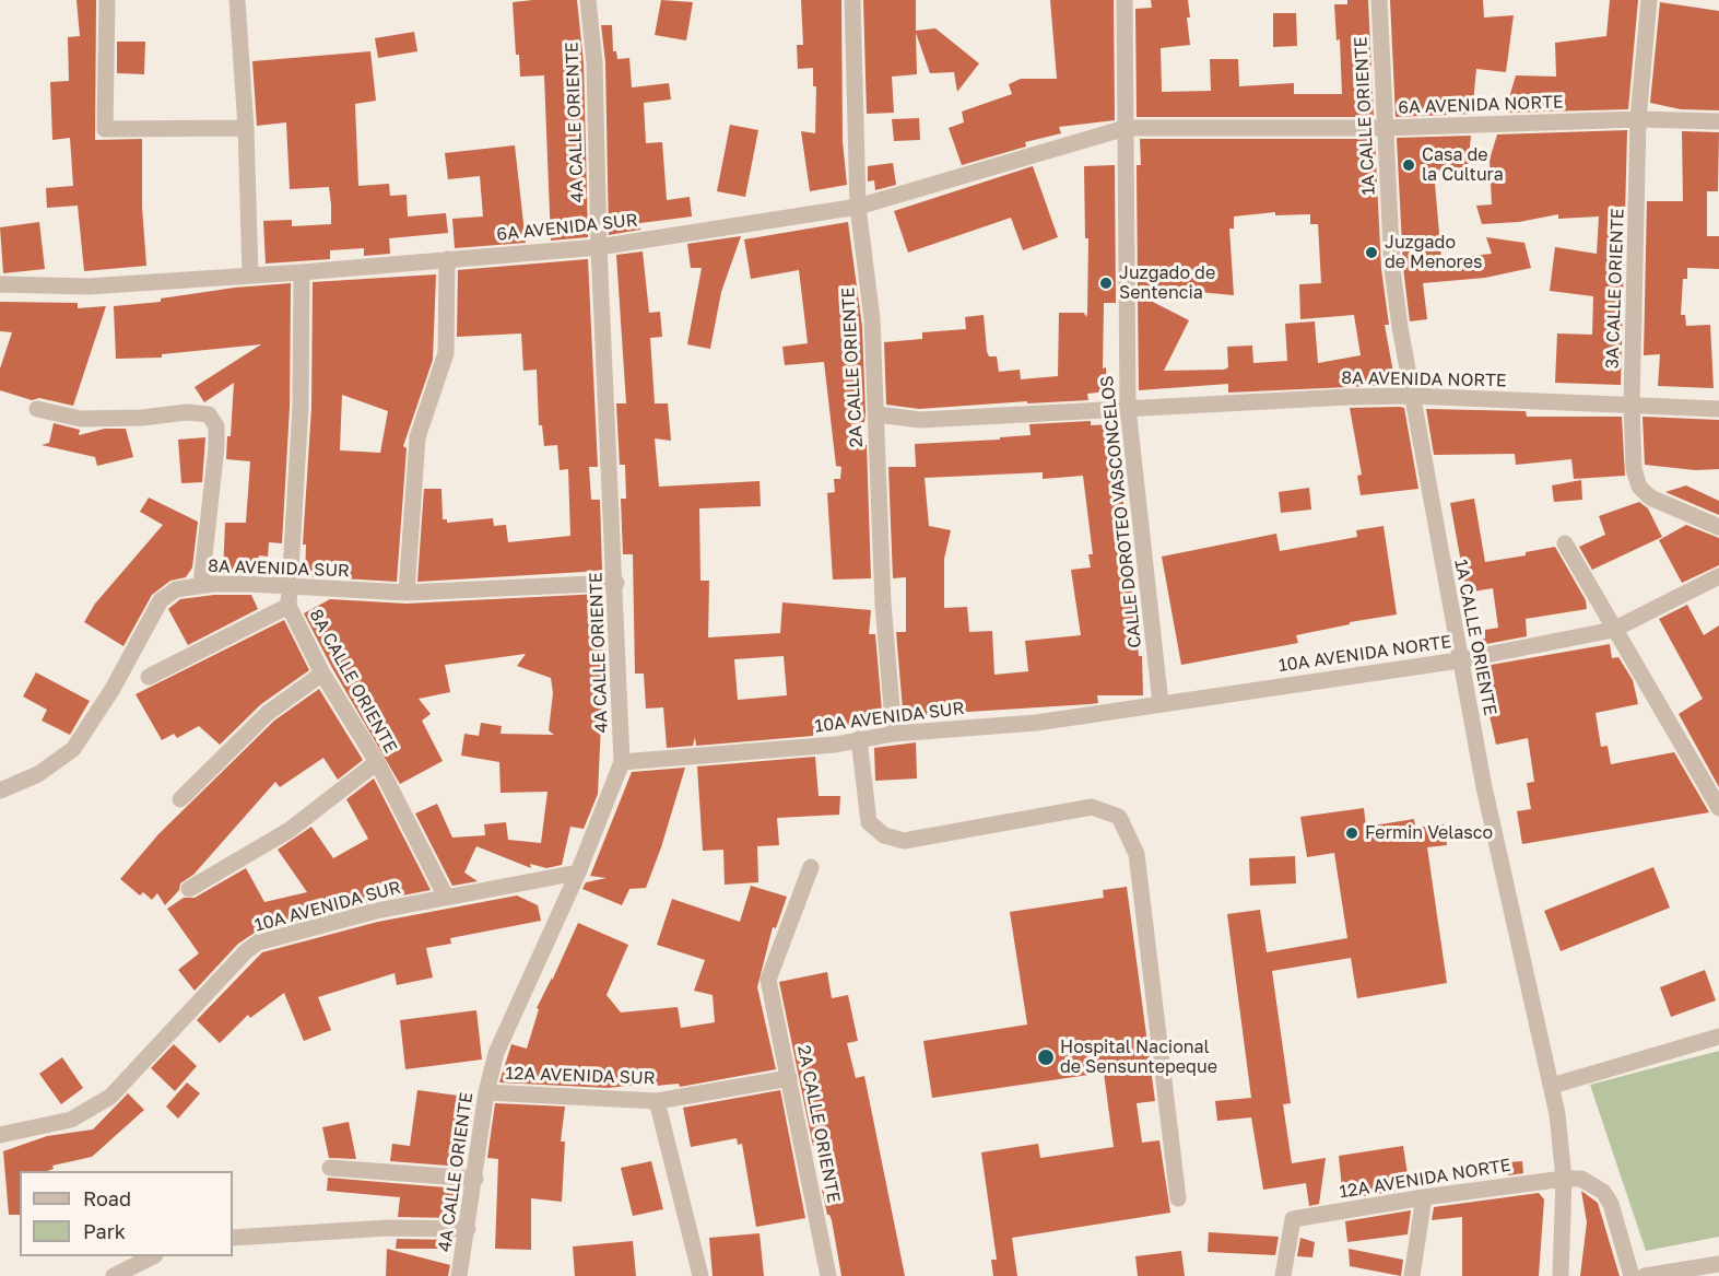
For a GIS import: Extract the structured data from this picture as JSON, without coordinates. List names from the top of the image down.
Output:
{
  "streets": {
    "street": [
      "6A AVENIDA NORTE",
      "1A CALLE ORIENTE",
      "4A CALLE ORIENTE",
      "6A AVENIDA SUR",
      "3A CALLE ORIENTE",
      "2A CALLE ORIENTE",
      "8A AVENIDA NORTE",
      "CALLE DOROTEO VASCONCELOS",
      "8A AVENIDA SUR",
      "10A AVENIDA NORTE",
      "8A CALLE ORIENTE",
      "10A AVENIDA SUR",
      "12A AVENIDA SUR",
      "12A AVENIDA NORTE"
    ]
  },
  "crossings": [
    ["6A AVENIDA NORTE", "1A CALLE ORIENTE"],
    ["6A AVENIDA NORTE", "6A AVENIDA SUR"],
    ["6A AVENIDA NORTE", "3A CALLE ORIENTE"],
    ["6A AVENIDA NORTE", "CALLE DOROTEO VASCONCELOS"],
    ["1A CALLE ORIENTE", "8A AVENIDA NORTE"],
    ["1A CALLE ORIENTE", "10A AVENIDA NORTE"],
    ["1A CALLE ORIENTE", "12A AVENIDA NORTE"],
    ["4A CALLE ORIENTE", "6A AVENIDA SUR"],
    ["4A CALLE ORIENTE", "8A AVENIDA SUR"],
    ["4A CALLE ORIENTE", "10A AVENIDA SUR"],
    ["4A CALLE ORIENTE", "12A AVENIDA SUR"],
    ["6A AVENIDA SUR", "2A CALLE ORIENTE"],
    ["6A AVENIDA SUR", "CALLE DOROTEO VASCONCELOS"],
    ["6A AVENIDA SUR", "8A CALLE ORIENTE"],
    ["3A CALLE ORIENTE", "8A AVENIDA NORTE"],
    ["2A CALLE ORIENTE", "10A AVENIDA SUR"],
    ["2A CALLE ORIENTE", "12A AVENIDA SUR"],
    ["8A AVENIDA NORTE", "CALLE DOROTEO VASCONCELOS"],
    ["CALLE DOROTEO VASCONCELOS", "10A AVENIDA NORTE"],
    ["CALLE DOROTEO VASCONCELOS", "10A AVENIDA SUR"],
    ["8A AVENIDA SUR", "8A CALLE ORIENTE"],
    ["10A AVENIDA NORTE", "10A AVENIDA SUR"],
    ["8A CALLE ORIENTE", "10A AVENIDA SUR"]
  ],
  "places": [
    "Casa de la Cultura",
    "Juzgado de Menores",
    "Juzgado de Sentencia",
    "Fermin Velasco",
    "Hospital Nacional de Sensuntepeque"
  ],
  "legend": ["Road", "Park"]
}
